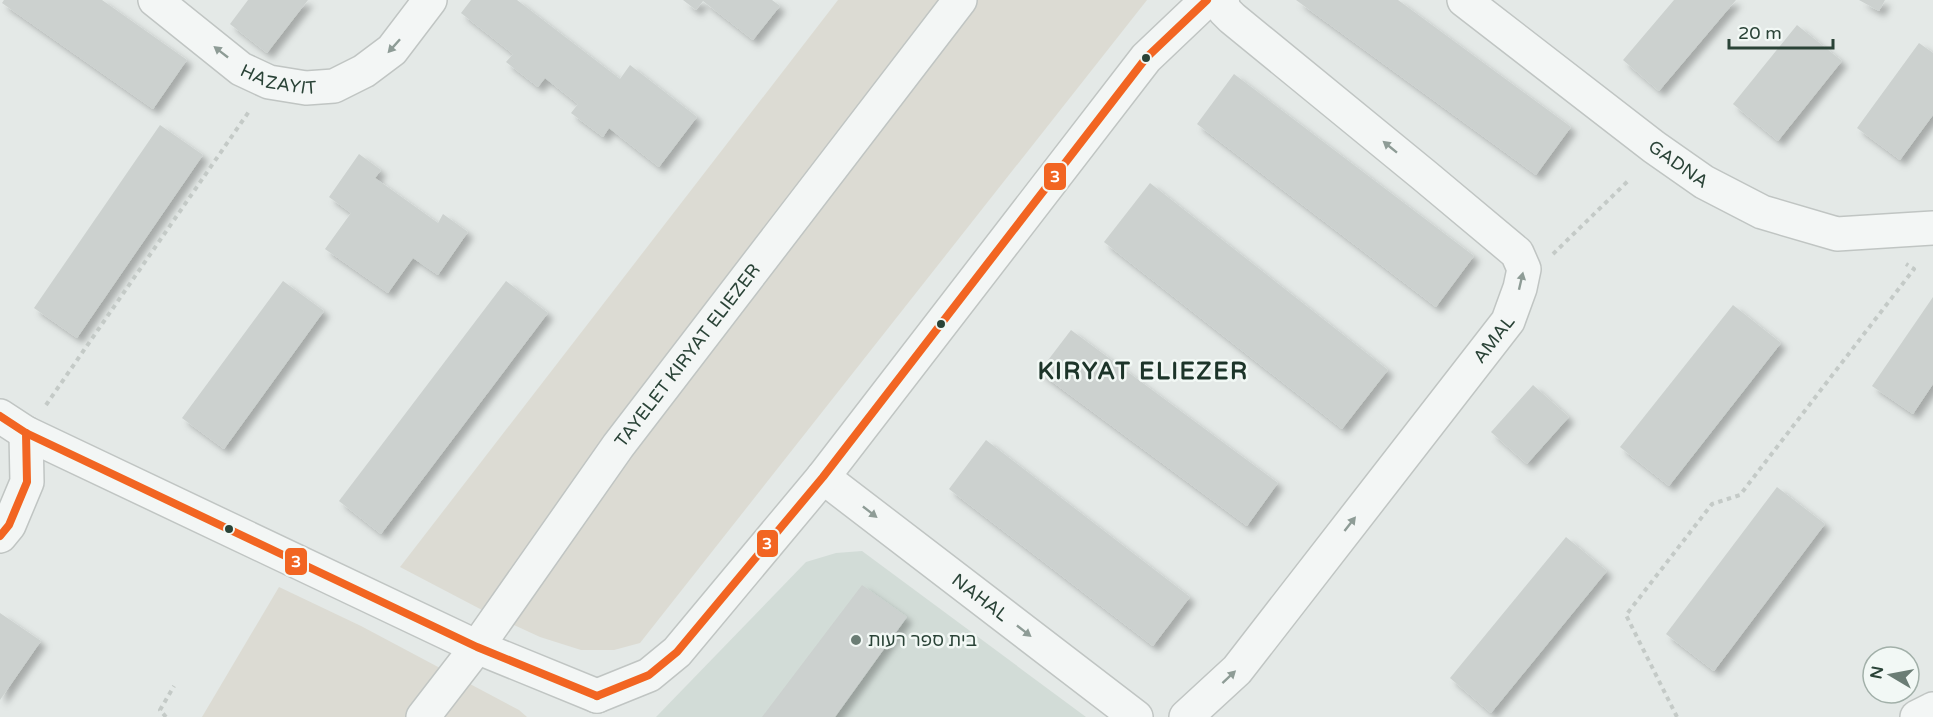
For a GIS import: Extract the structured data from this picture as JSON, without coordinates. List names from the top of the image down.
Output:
{
  "streets": {
    "street": [
      "HAZAYIT",
      "GADNA",
      "AMAL",
      "TAYELET KIRYAT ELIEZER",
      "NAHAL"
    ]
  },
  "one_way": ["HAZAYIT", "AMAL", "NAHAL"],
  "districts": ["KIRYAT ELIEZER"],
  "places": ["בית ספר רעות"],
  "lines": ["transit line 3"],
  "scale_bar": "20 m",
  "north": "left"
}
